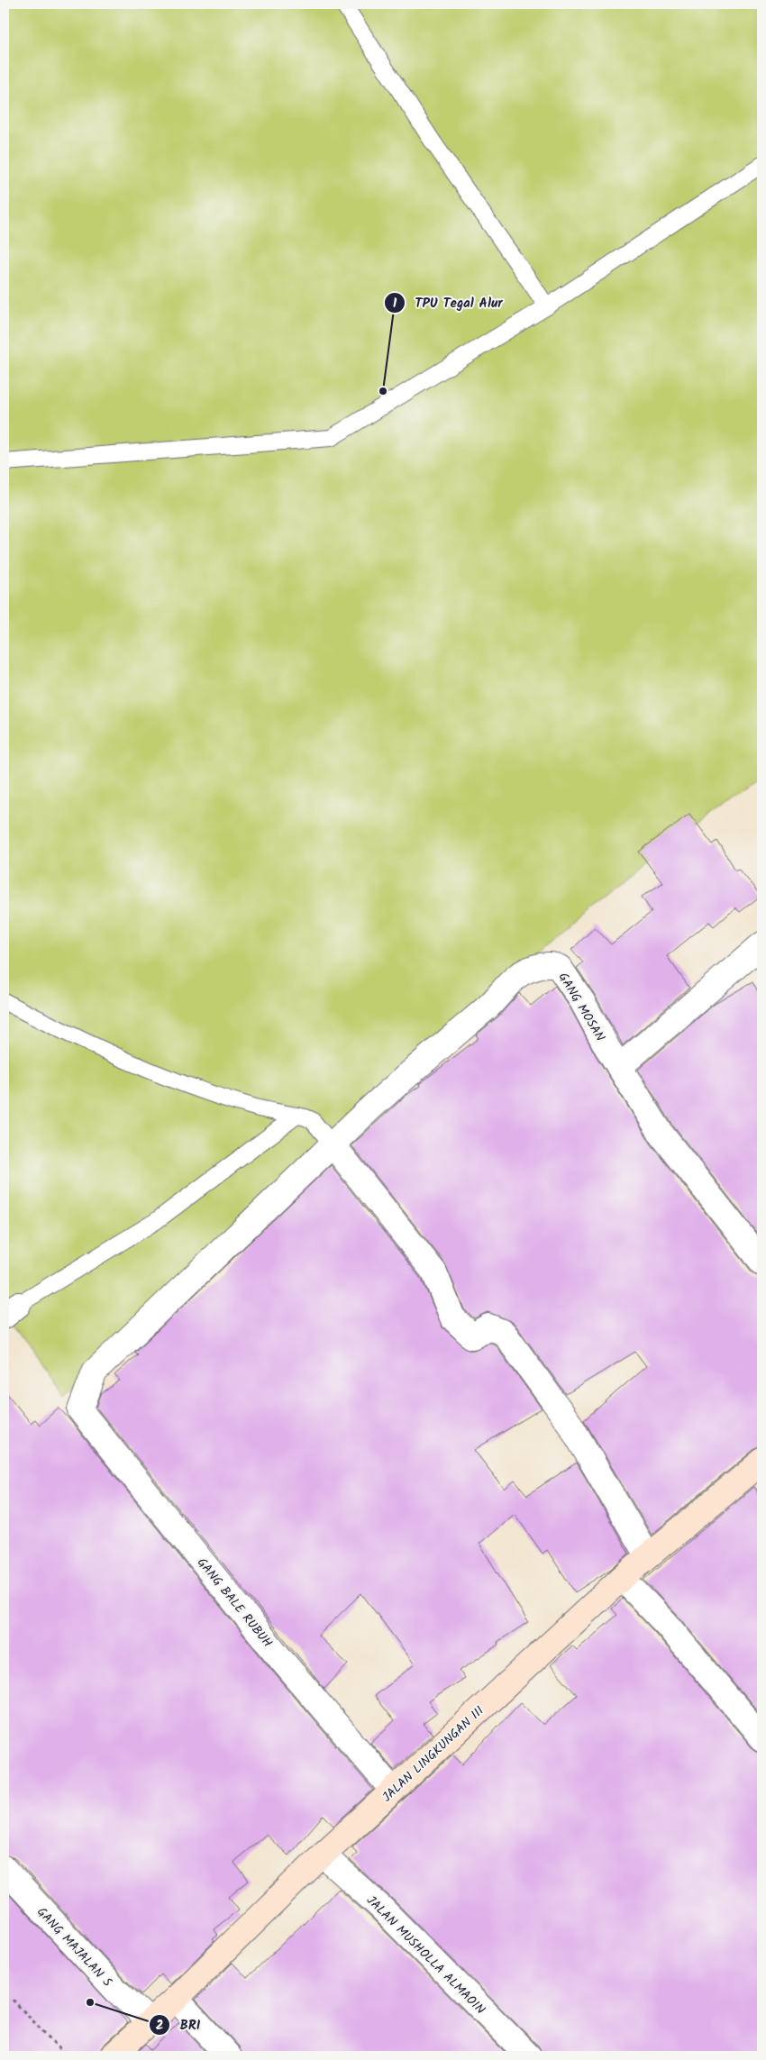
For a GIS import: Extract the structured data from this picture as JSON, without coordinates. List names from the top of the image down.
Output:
{
  "streets": {
    "street": [
      "GANG MOSAN",
      "GANG BALE RUBUH",
      "JALAN LINGKUNGAN III",
      "GANG MAJALAN S",
      "JALAN MUSHOLLA ALMAOIN"
    ]
  },
  "crossings": [
    ["GANG MOSAN", "GANG BALE RUBUH"],
    ["GANG BALE RUBUH", "JALAN LINGKUNGAN III"],
    ["JALAN LINGKUNGAN III", "GANG MAJALAN S"],
    ["JALAN LINGKUNGAN III", "JALAN MUSHOLLA ALMAOIN"]
  ],
  "places": ["TPU Tegal Alur", "BRI"]
}
